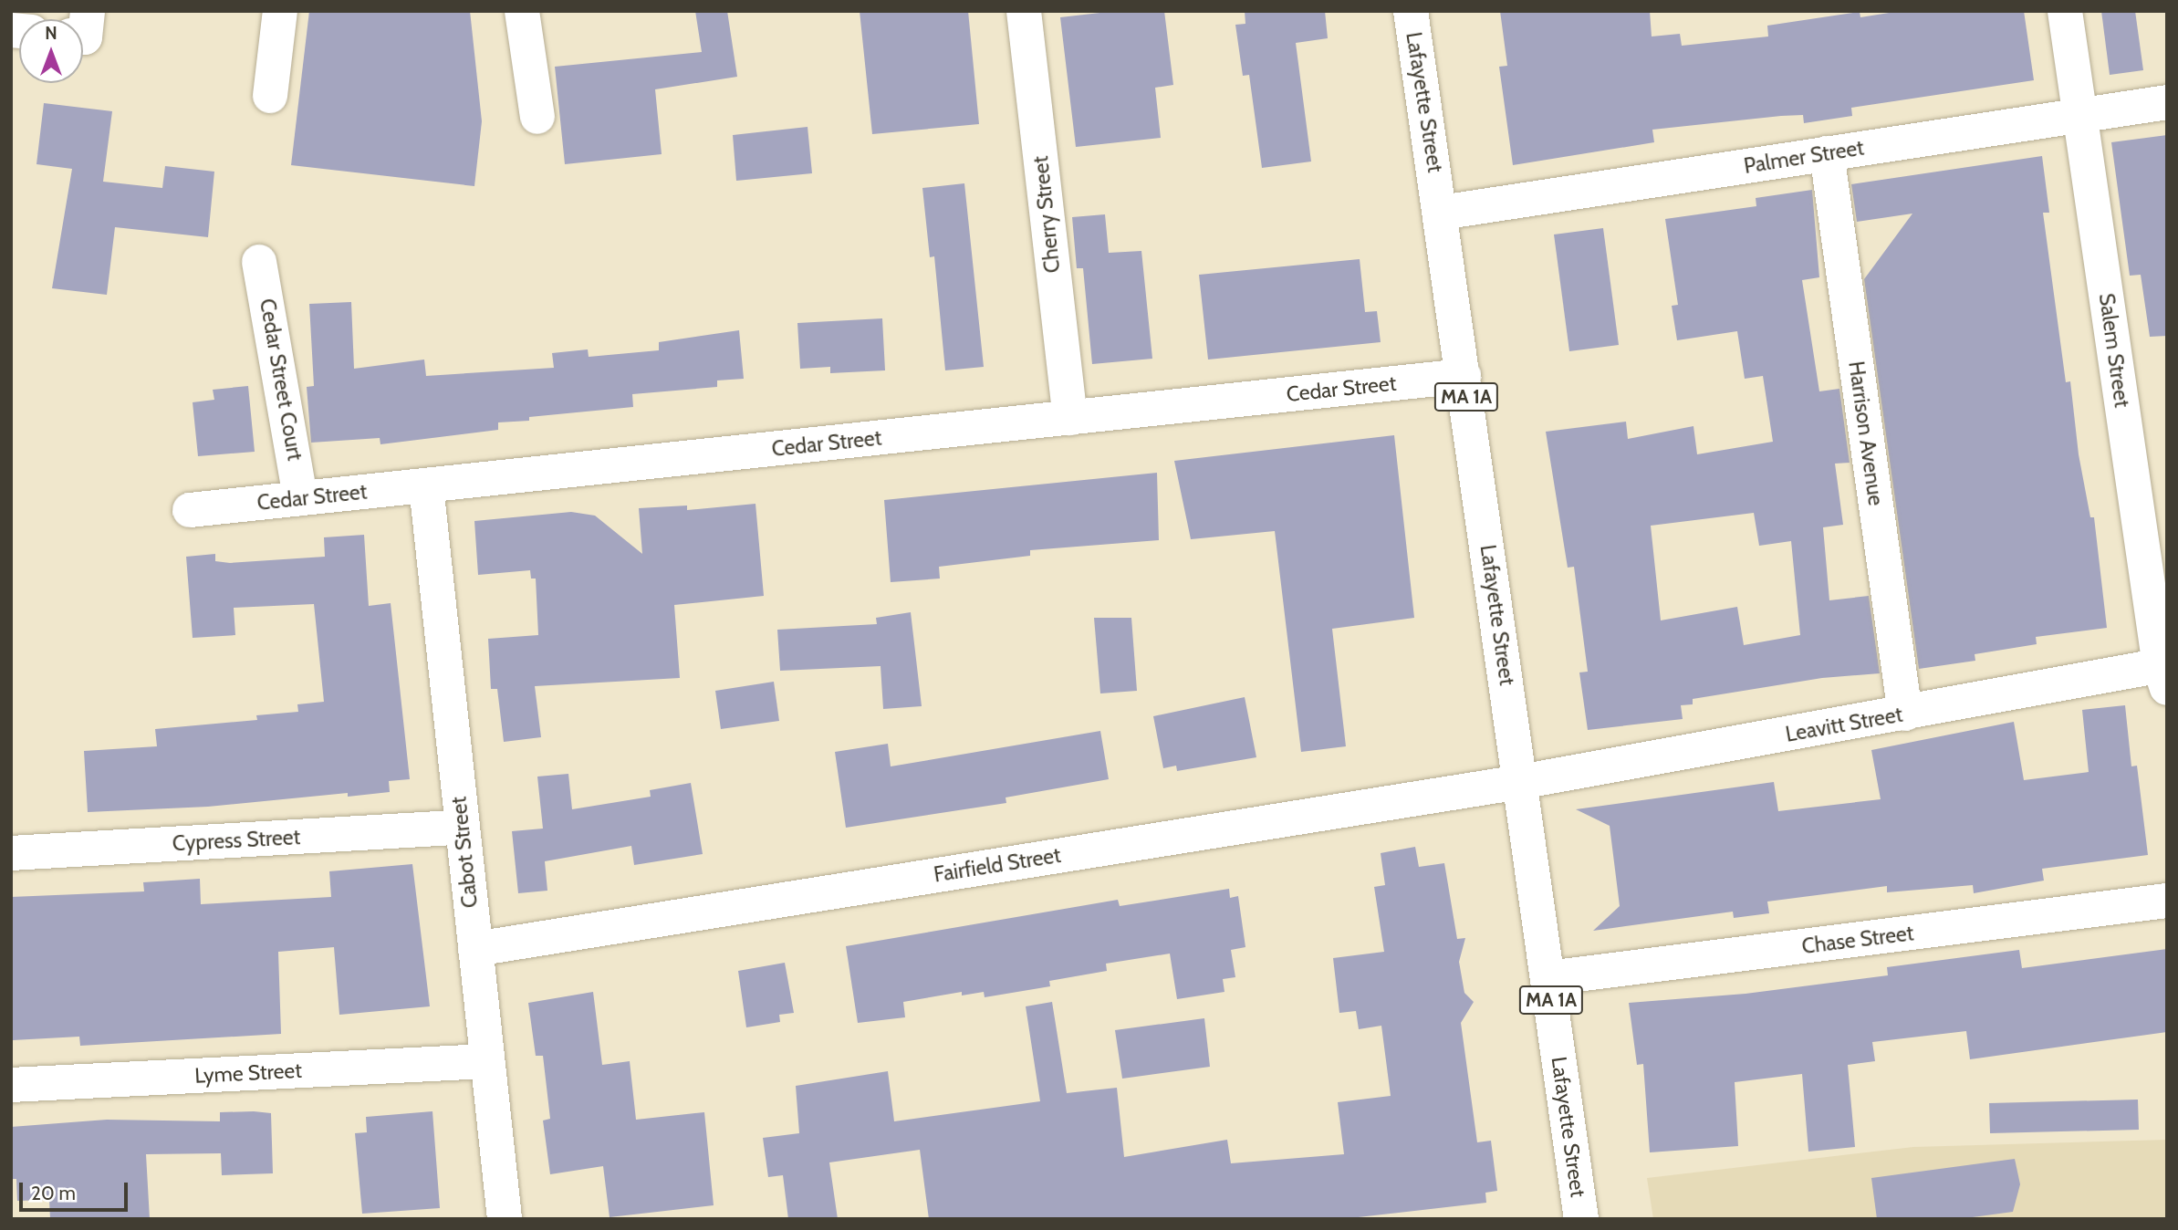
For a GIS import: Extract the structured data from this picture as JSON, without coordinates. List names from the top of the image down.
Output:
{
  "streets": {
    "main road": [
      "Lafayette Street",
      "Palmer Street",
      "Cherry Street",
      "Salem Street",
      "Cedar Street Court",
      "Cedar Street",
      "MA 1A",
      "Harrison Avenue",
      "Leavitt Street",
      "Cypress Street",
      "Cabot Street",
      "Fairfield Street",
      "Chase Street",
      "Lyme Street"
    ]
  },
  "crossings": [
    ["Lafayette Street", "Palmer Street"],
    ["Lafayette Street", "Cedar Street"],
    ["Lafayette Street", "Leavitt Street"],
    ["Lafayette Street", "Fairfield Street"],
    ["Lafayette Street", "Chase Street"],
    ["Palmer Street", "Salem Street"],
    ["Palmer Street", "Harrison Avenue"],
    ["Cherry Street", "Cedar Street"],
    ["Salem Street", "Leavitt Street"],
    ["Cedar Street Court", "Cedar Street"],
    ["Cedar Street", "Cabot Street"],
    ["Harrison Avenue", "Leavitt Street"],
    ["Leavitt Street", "Fairfield Street"],
    ["Cypress Street", "Cabot Street"],
    ["Cabot Street", "Fairfield Street"],
    ["Cabot Street", "Lyme Street"]
  ],
  "scale_bar": "20 m",
  "north": "top"
}
